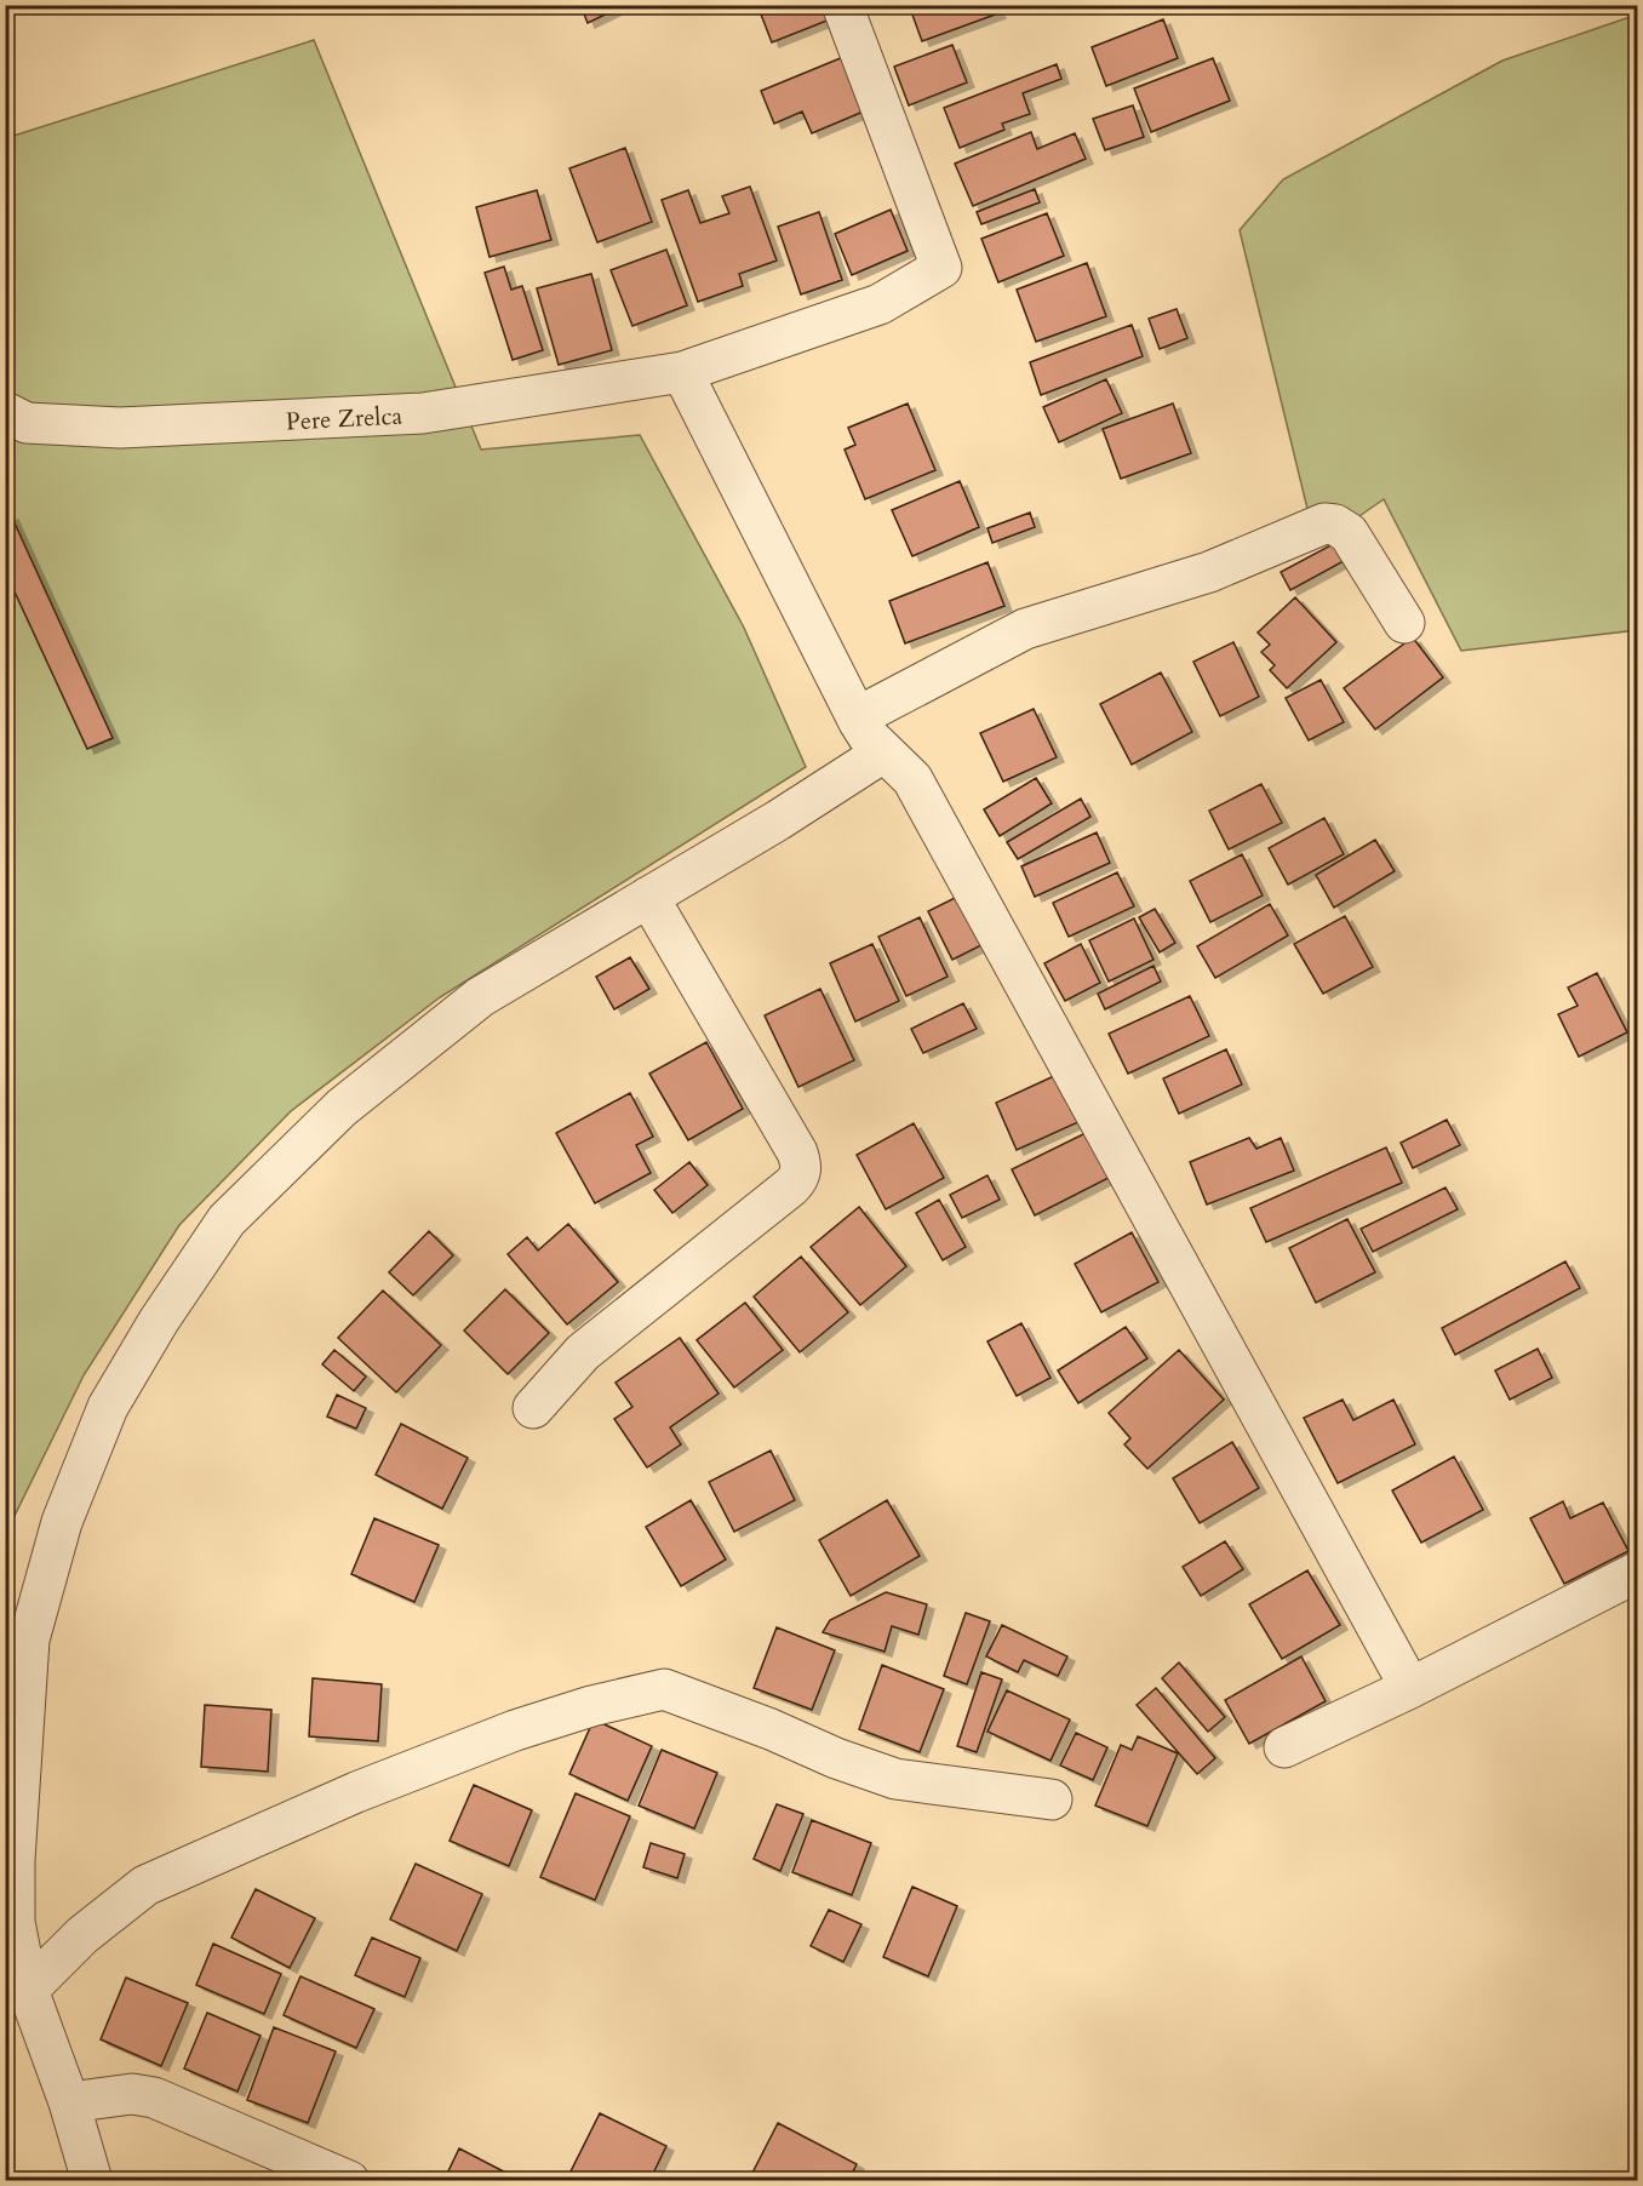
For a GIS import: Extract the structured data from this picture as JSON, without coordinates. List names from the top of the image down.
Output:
{
  "streets": {
    "street": ["Pere Zrelca"]
  }
}
